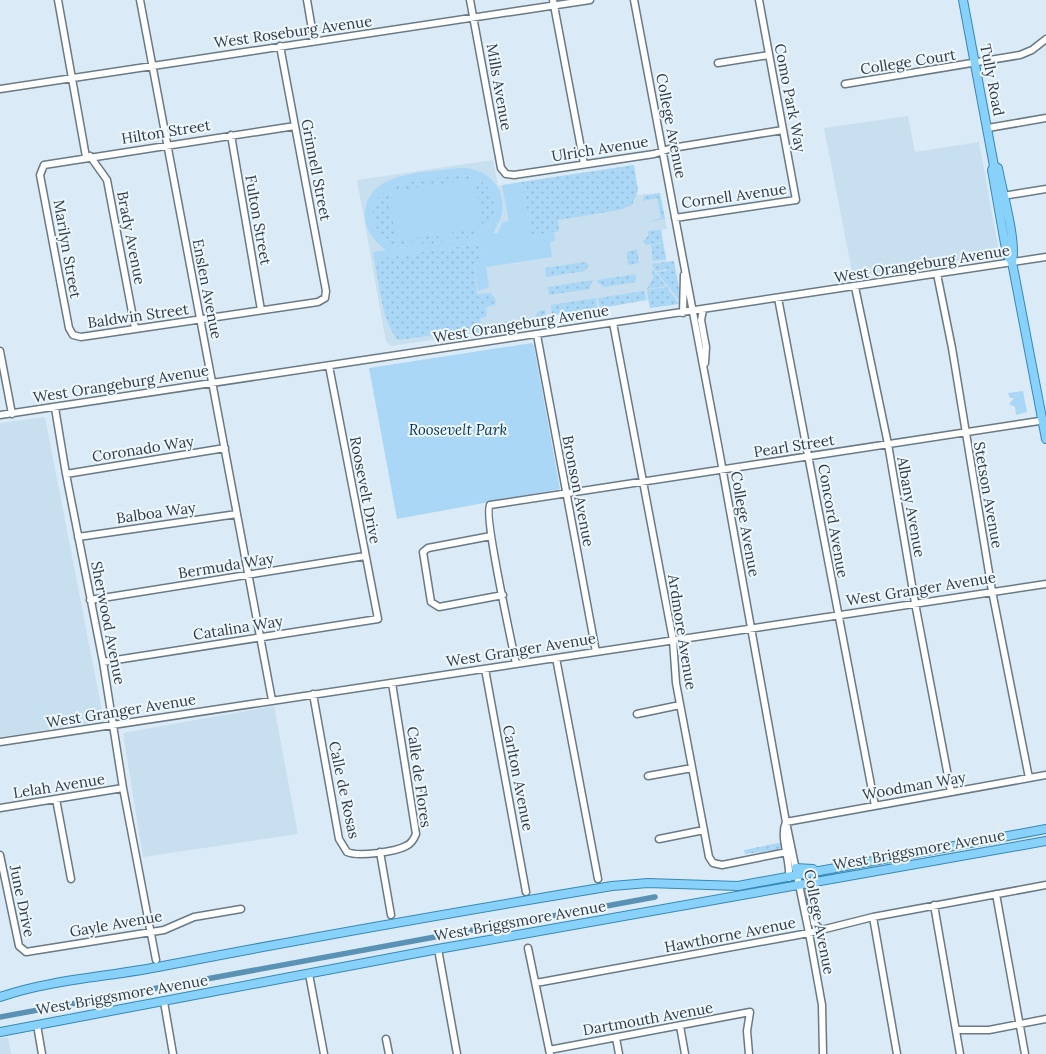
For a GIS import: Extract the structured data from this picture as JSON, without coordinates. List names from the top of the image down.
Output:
{
  "streets": {
    "main road": ["Tully Road", "West Briggsmore Avenue"],
    "street": [
      "West Roseburg Avenue",
      "College Court",
      "Mills Avenue",
      "Como Park Way",
      "College Avenue",
      "Hilton Street",
      "Ulrich Avenue",
      "Grinnell Street",
      "Cornell Avenue",
      "Fulton Street",
      "Brady Avenue",
      "Marilyn Street",
      "West Orangeburg Avenue",
      "Enslen Avenue",
      "Baldwin Street",
      "Pearl Street",
      "Coronado Way",
      "Roosevelt Drive",
      "Bronson Avenue",
      "Stetson Avenue",
      "Albany Avenue",
      "Balboa Way",
      "Concord Avenue",
      "Bermuda Way",
      "West Granger Avenue",
      "Sherwood Avenue",
      "Catalina Way",
      "Ardmore Avenue",
      "Calle de Flores",
      "Carlton Avenue",
      "Lelah Avenue",
      "Woodman Way",
      "Calle de Rosas",
      "June Drive",
      "Gayle Avenue",
      "Hawthorne Avenue",
      "Dartmouth Avenue"
    ]
  },
  "crossings": [
    ["West Roseburg Avenue", "Mills Avenue"],
    ["West Roseburg Avenue", "Grinnell Street"],
    ["West Roseburg Avenue", "Brady Avenue"],
    ["West Roseburg Avenue", "Enslen Avenue"],
    ["College Court", "Tully Road"],
    ["Tully Road", "West Orangeburg Avenue"],
    ["Tully Road", "Pearl Street"],
    ["Mills Avenue", "Ulrich Avenue"],
    ["Como Park Way", "Ulrich Avenue"],
    ["Como Park Way", "Cornell Avenue"],
    ["College Avenue", "Ulrich Avenue"],
    ["College Avenue", "Cornell Avenue"],
    ["College Avenue", "West Orangeburg Avenue"],
    ["College Avenue", "Pearl Street"],
    ["College Avenue", "West Granger Avenue"],
    ["College Avenue", "Ardmore Avenue"],
    ["College Avenue", "Woodman Way"],
    ["College Avenue", "West Briggsmore Avenue"],
    ["College Avenue", "Hawthorne Avenue"],
    ["Hilton Street", "Grinnell Street"],
    ["Hilton Street", "Fulton Street"],
    ["Hilton Street", "Brady Avenue"],
    ["Hilton Street", "Marilyn Street"],
    ["Hilton Street", "Enslen Avenue"],
    ["Grinnell Street", "Baldwin Street"],
    ["Fulton Street", "Baldwin Street"],
    ["Brady Avenue", "Baldwin Street"],
    ["Marilyn Street", "Baldwin Street"],
    ["West Orangeburg Avenue", "Enslen Avenue"],
    ["West Orangeburg Avenue", "Roosevelt Drive"],
    ["West Orangeburg Avenue", "Bronson Avenue"],
    ["West Orangeburg Avenue", "Stetson Avenue"],
    ["West Orangeburg Avenue", "Albany Avenue"],
    ["West Orangeburg Avenue", "Concord Avenue"],
    ["West Orangeburg Avenue", "Sherwood Avenue"],
    ["West Orangeburg Avenue", "Ardmore Avenue"],
    ["Enslen Avenue", "Baldwin Street"],
    ["Enslen Avenue", "Coronado Way"],
    ["Enslen Avenue", "Balboa Way"],
    ["Enslen Avenue", "Bermuda Way"],
    ["Enslen Avenue", "West Granger Avenue"],
    ["Enslen Avenue", "Catalina Way"],
    ["Pearl Street", "Bronson Avenue"],
    ["Pearl Street", "Stetson Avenue"],
    ["Pearl Street", "Albany Avenue"],
    ["Pearl Street", "Concord Avenue"],
    ["Pearl Street", "Ardmore Avenue"],
    ["Coronado Way", "Sherwood Avenue"],
    ["Roosevelt Drive", "Bermuda Way"],
    ["Roosevelt Drive", "Catalina Way"],
    ["Bronson Avenue", "West Granger Avenue"],
    ["Stetson Avenue", "West Granger Avenue"],
    ["Stetson Avenue", "Woodman Way"],
    ["Albany Avenue", "West Granger Avenue"],
    ["Albany Avenue", "Woodman Way"],
    ["Balboa Way", "Sherwood Avenue"],
    ["Concord Avenue", "West Granger Avenue"],
    ["Concord Avenue", "Woodman Way"],
    ["Bermuda Way", "Sherwood Avenue"],
    ["West Granger Avenue", "Sherwood Avenue"],
    ["West Granger Avenue", "Ardmore Avenue"],
    ["West Granger Avenue", "Calle de Flores"],
    ["West Granger Avenue", "Carlton Avenue"],
    ["West Granger Avenue", "Calle de Rosas"],
    ["Sherwood Avenue", "Catalina Way"],
    ["Sherwood Avenue", "Lelah Avenue"],
    ["Sherwood Avenue", "Gayle Avenue"],
    ["Calle de Flores", "Calle de Rosas"],
    ["June Drive", "Gayle Avenue"]
  ],
  "parks": ["Roosevelt Park"]
}
